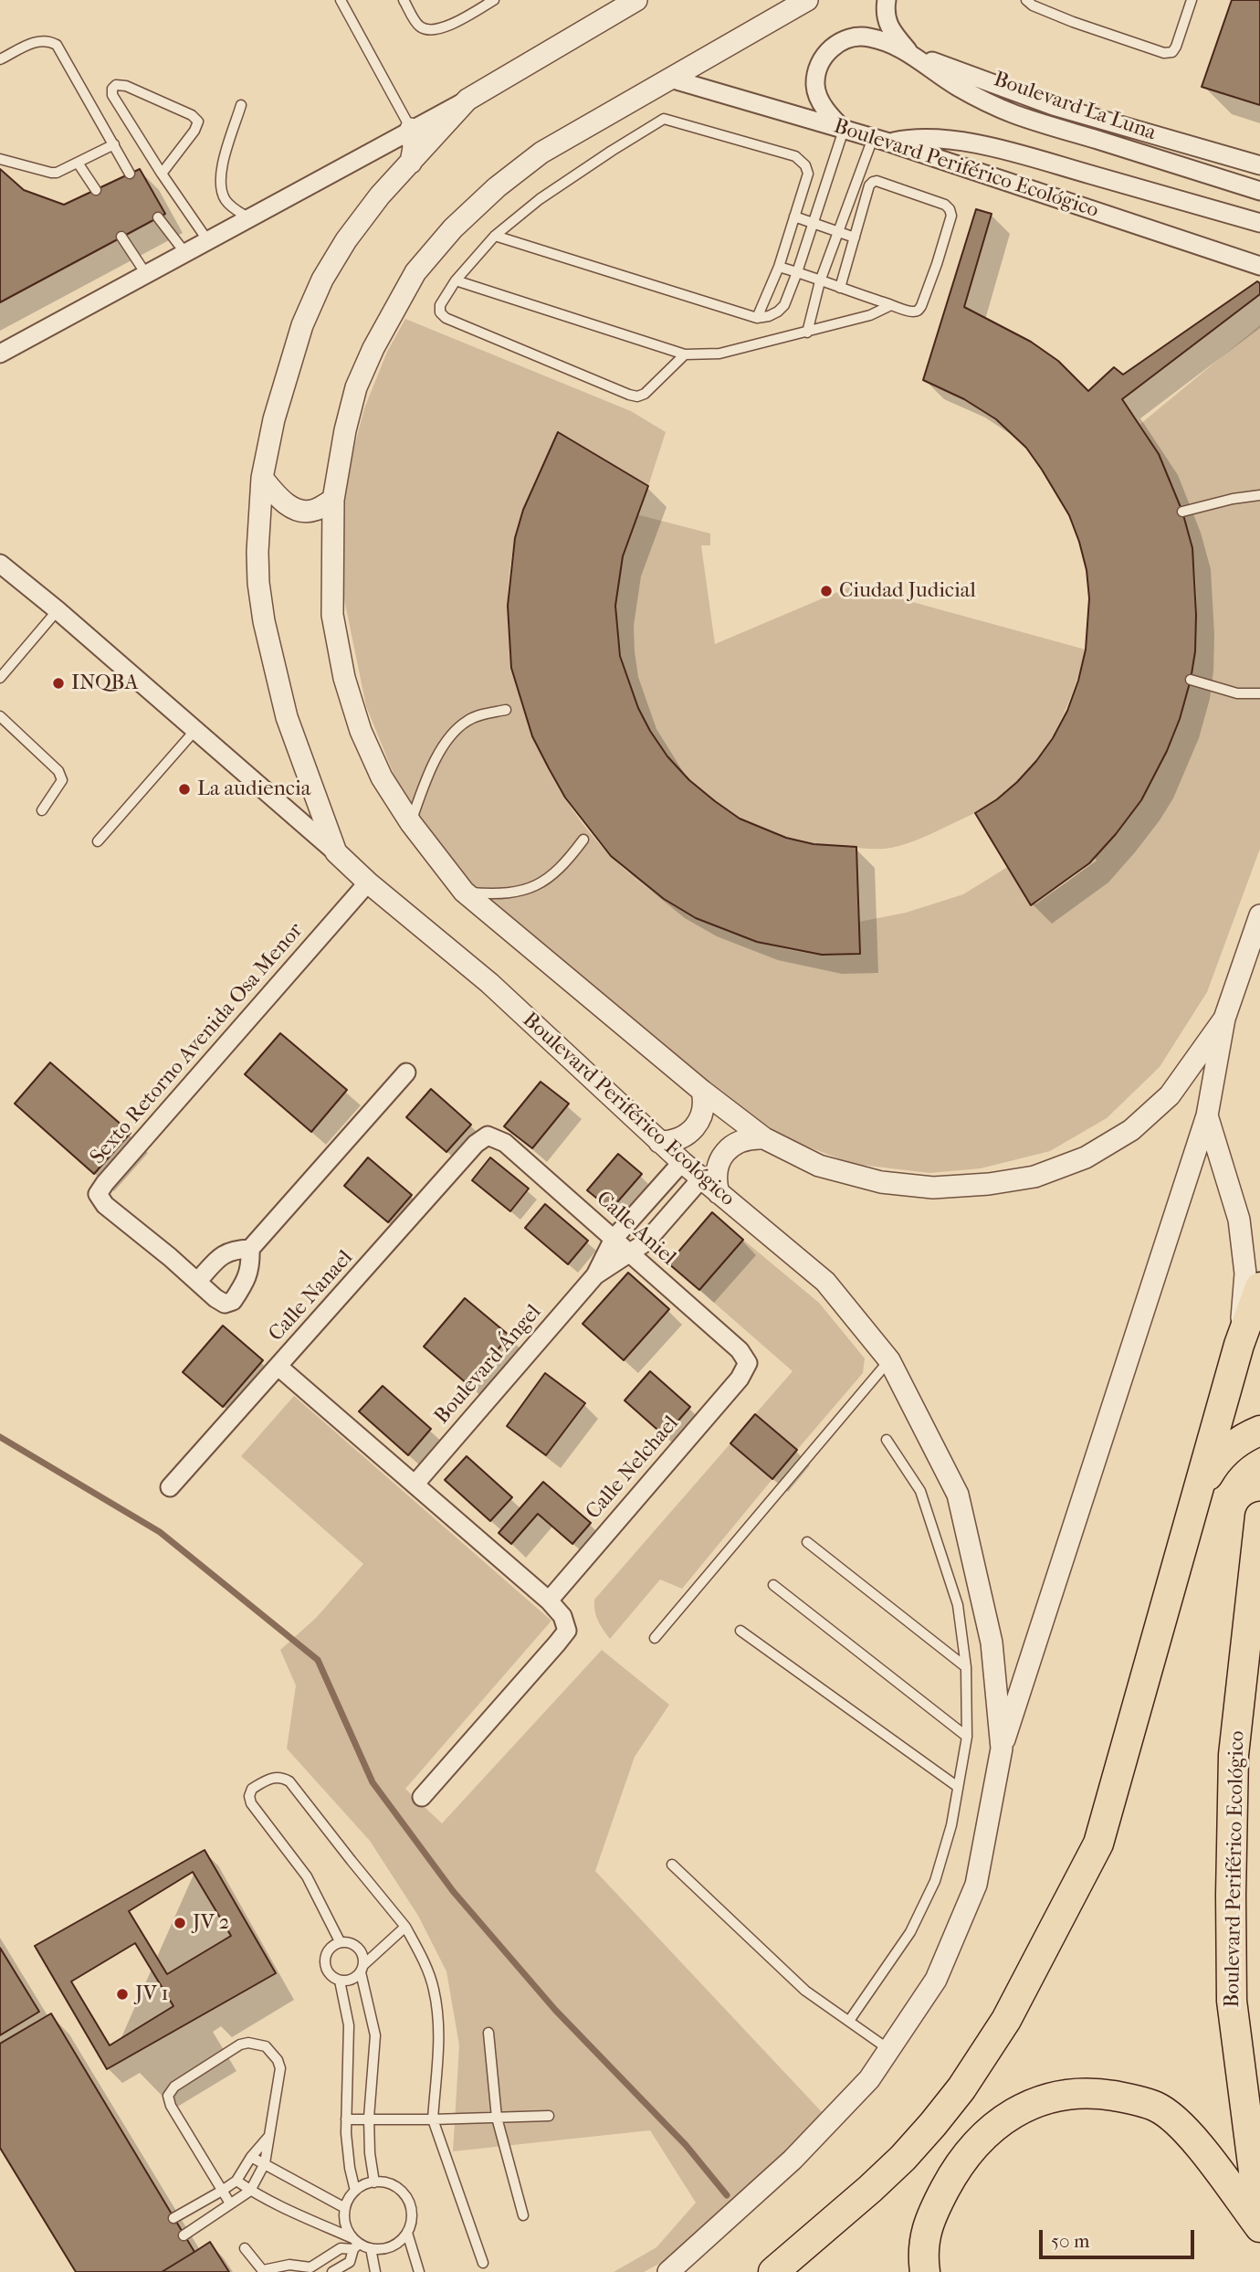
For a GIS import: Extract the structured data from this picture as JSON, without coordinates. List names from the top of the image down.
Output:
{
  "streets": {
    "highway": ["Boulevard Periférico Ecológico"],
    "street": [
      "Boulevard La Luna",
      "Sexto Retorno Avenida Osa Menor",
      "Calle Aniel",
      "Calle Nanael",
      "Boulevard Ángel",
      "Calle Nelchael"
    ]
  },
  "crossings": [
    ["Boulevard La Luna", "Boulevard Periférico Ecológico"],
    ["Boulevard Periférico Ecológico", "Sexto Retorno Avenida Osa Menor"],
    ["Boulevard Periférico Ecológico", "Boulevard Ángel"],
    ["Calle Aniel", "Calle Nanael"],
    ["Calle Aniel", "Boulevard Ángel"],
    ["Calle Aniel", "Calle Nelchael"]
  ],
  "places": [
    "Ciudad Judicial",
    "INQBA",
    "La audiencia",
    "JV 2",
    "JV 1"
  ],
  "scale_bar": "50 m"
}
